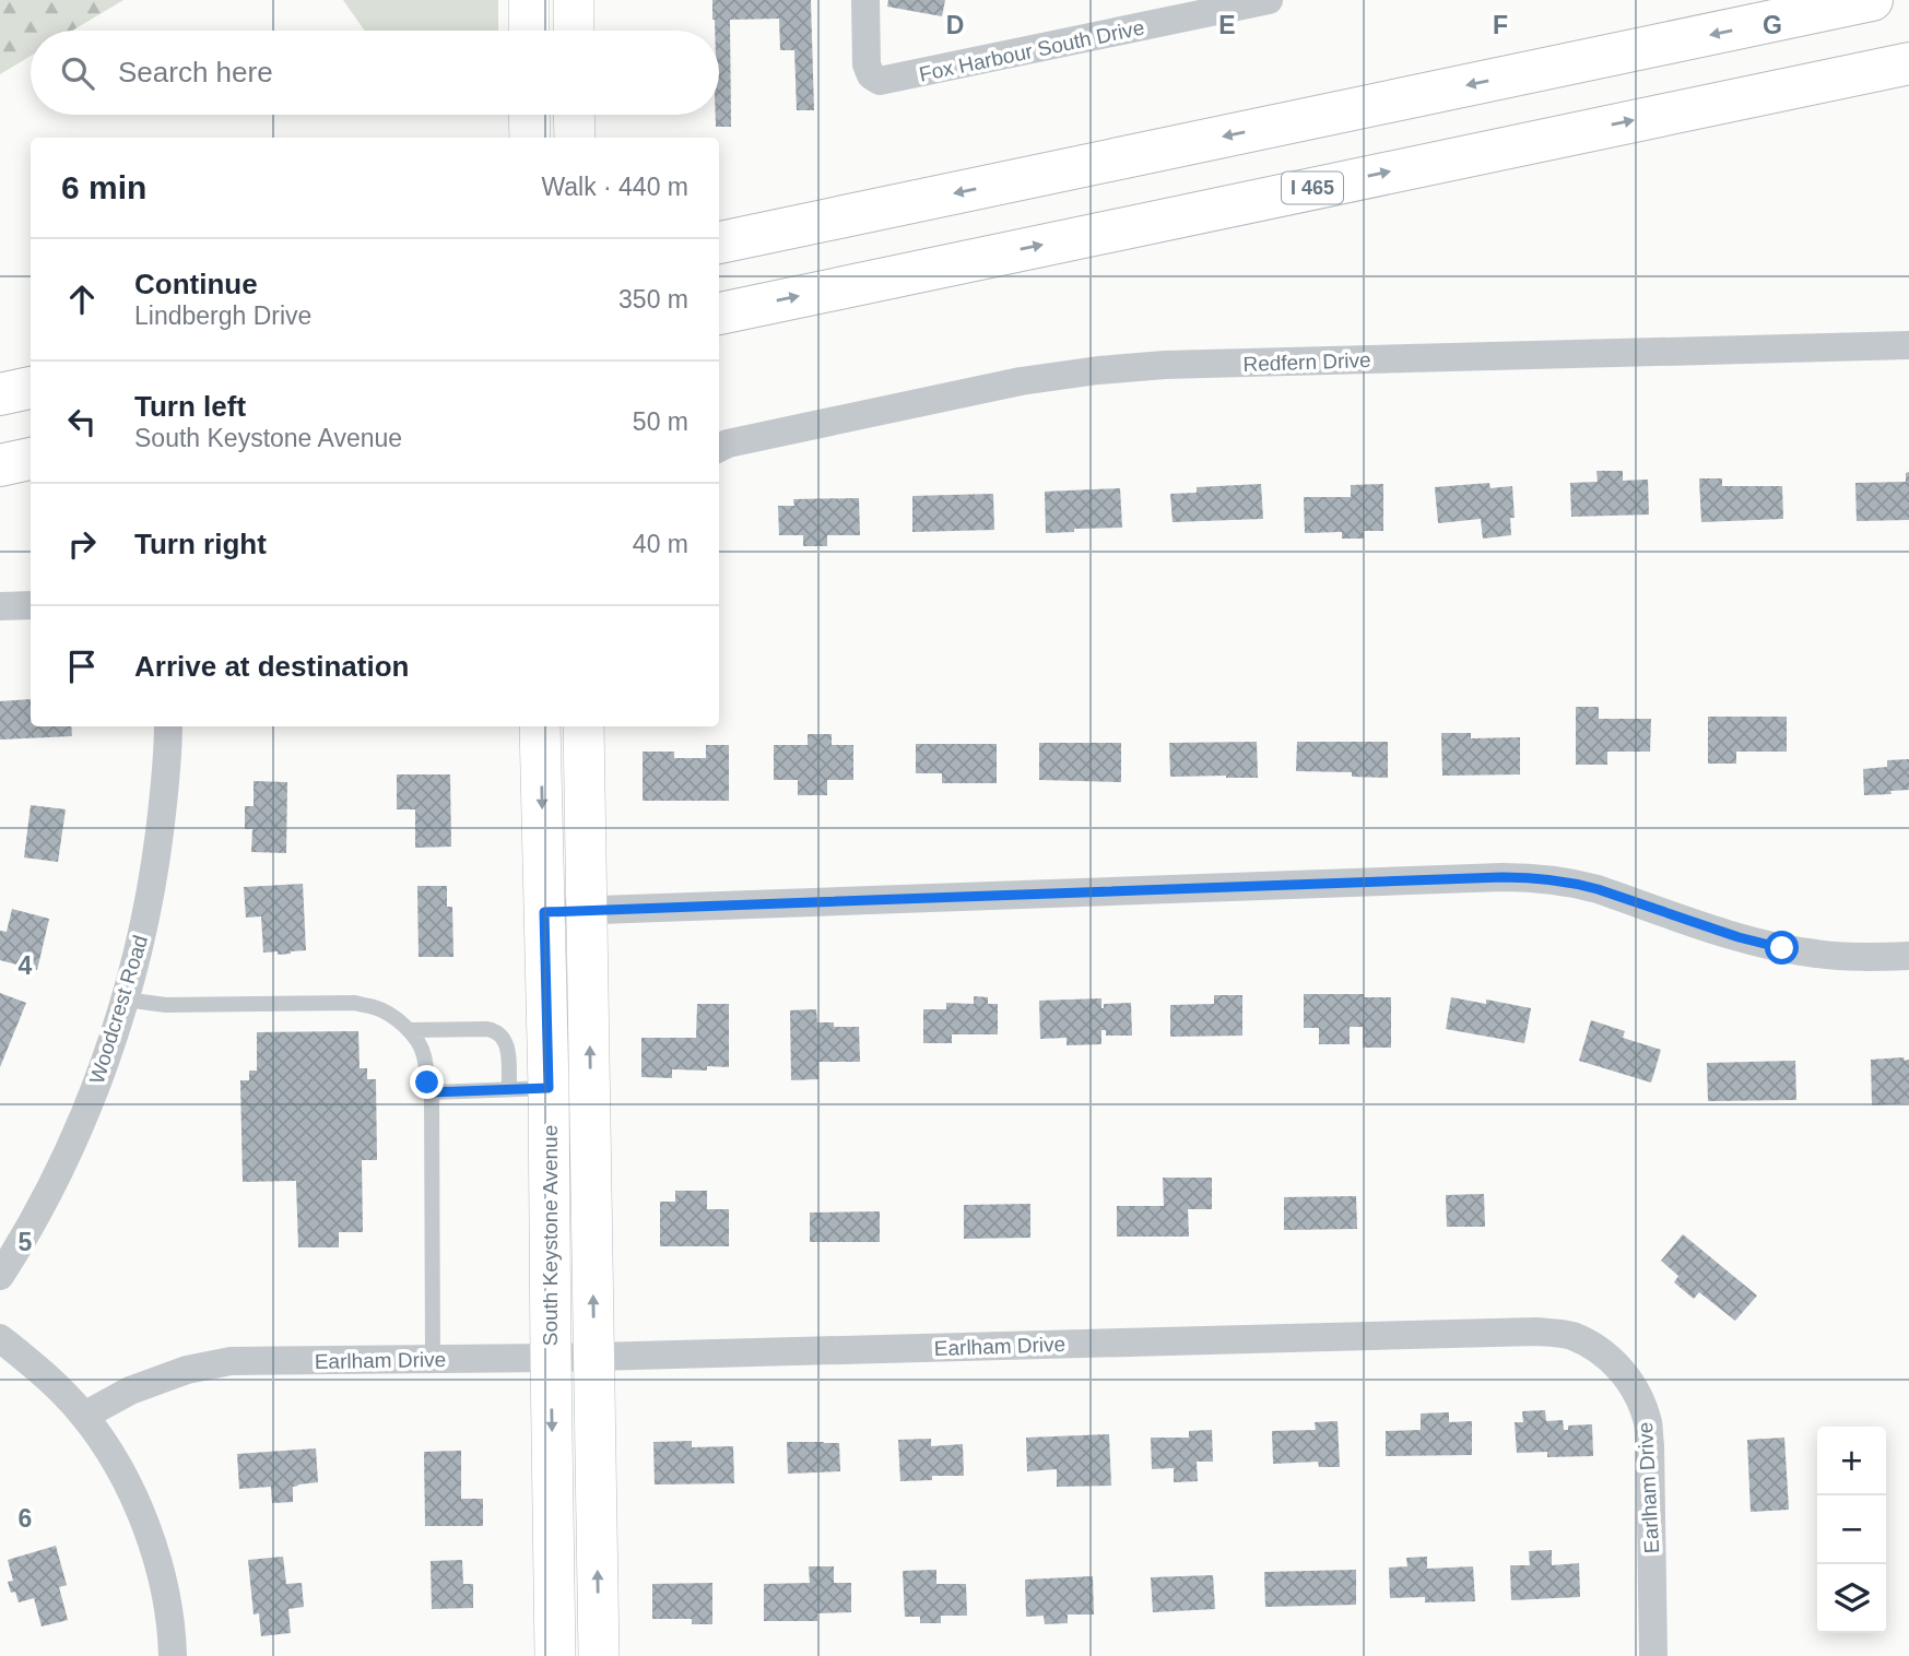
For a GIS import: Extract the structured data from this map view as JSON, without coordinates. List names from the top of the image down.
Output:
{
  "streets": {
    "highway": ["I 465"],
    "main road": ["South Keystone Avenue"],
    "street": [
      "Fox Harbour South Drive",
      "Redfern Drive",
      "Woodcrest Road",
      "Earlham Drive"
    ]
  },
  "crossings": [
    ["South Keystone Avenue", "Earlham Drive"]
  ],
  "page": {
    "search": "Search here",
    "heading": ["6 min", "Walk · 440 m"],
    "list": [
      ["Continue", "Lindbergh Drive", "350 m"],
      ["Turn left", "South Keystone Avenue", "50 m"],
      ["Turn right", "40 m"],
      "Arrive at destination"
    ],
    "map_buttons": ["+", "−"]
  },
  "grid": {
    "columns": [
      "D",
      "E",
      "F",
      "G"
    ],
    "rows": ["4", "5", "6"]
  }
}
